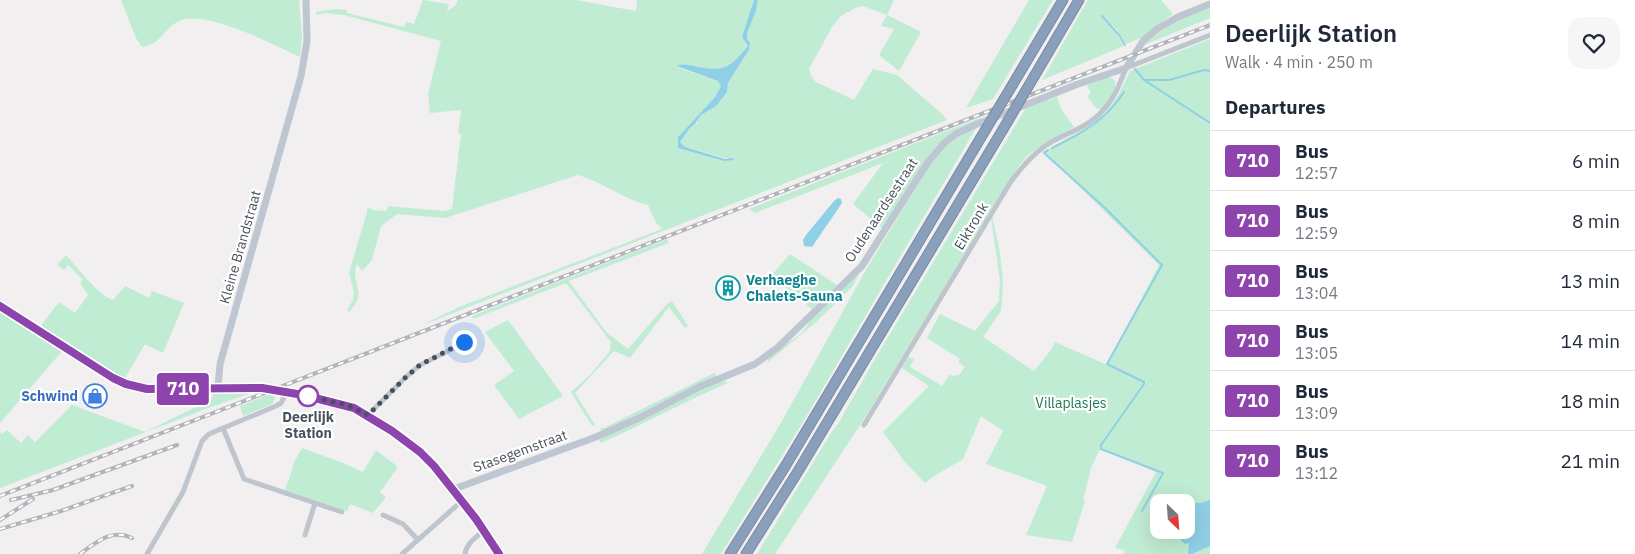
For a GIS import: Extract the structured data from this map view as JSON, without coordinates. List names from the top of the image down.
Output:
{
  "streets": {
    "street": [
      "Oudenaardsestraat",
      "Eiktronk",
      "Kleine Brandstraat",
      "Stasegemstraat"
    ]
  },
  "crossings": [
    ["Oudenaardsestraat", "Eiktronk"],
    ["Oudenaardsestraat", "Stasegemstraat"]
  ],
  "parks": ["Villaplasjes"],
  "places": {
    "building": ["Verhaeghe Chalets-Sauna"],
    "shop": ["Schwind"],
    "other": ["Deerlijk Station"]
  },
  "lines": ["bus line 710"],
  "north": "bottom right",
  "page": {
    "on_map": "710",
    "heading": [
      ["Deerlijk Station", "Walk · 4 min · 250 m"],
      "Departures"
    ],
    "list": [
      {
        "mark": "710",
        "name": "Bus",
        "note": "12:57",
        "value": "6 min"
      },
      {
        "mark": "710",
        "name": "Bus",
        "note": "12:59",
        "value": "8 min"
      },
      {
        "mark": "710",
        "name": "Bus",
        "note": "13:04",
        "value": "13 min"
      },
      {
        "mark": "710",
        "name": "Bus",
        "note": "13:05",
        "value": "14 min"
      },
      {
        "mark": "710",
        "name": "Bus",
        "note": "13:09",
        "value": "18 min"
      },
      {
        "mark": "710",
        "name": "Bus",
        "note": "13:12",
        "value": "21 min"
      }
    ]
  }
}
